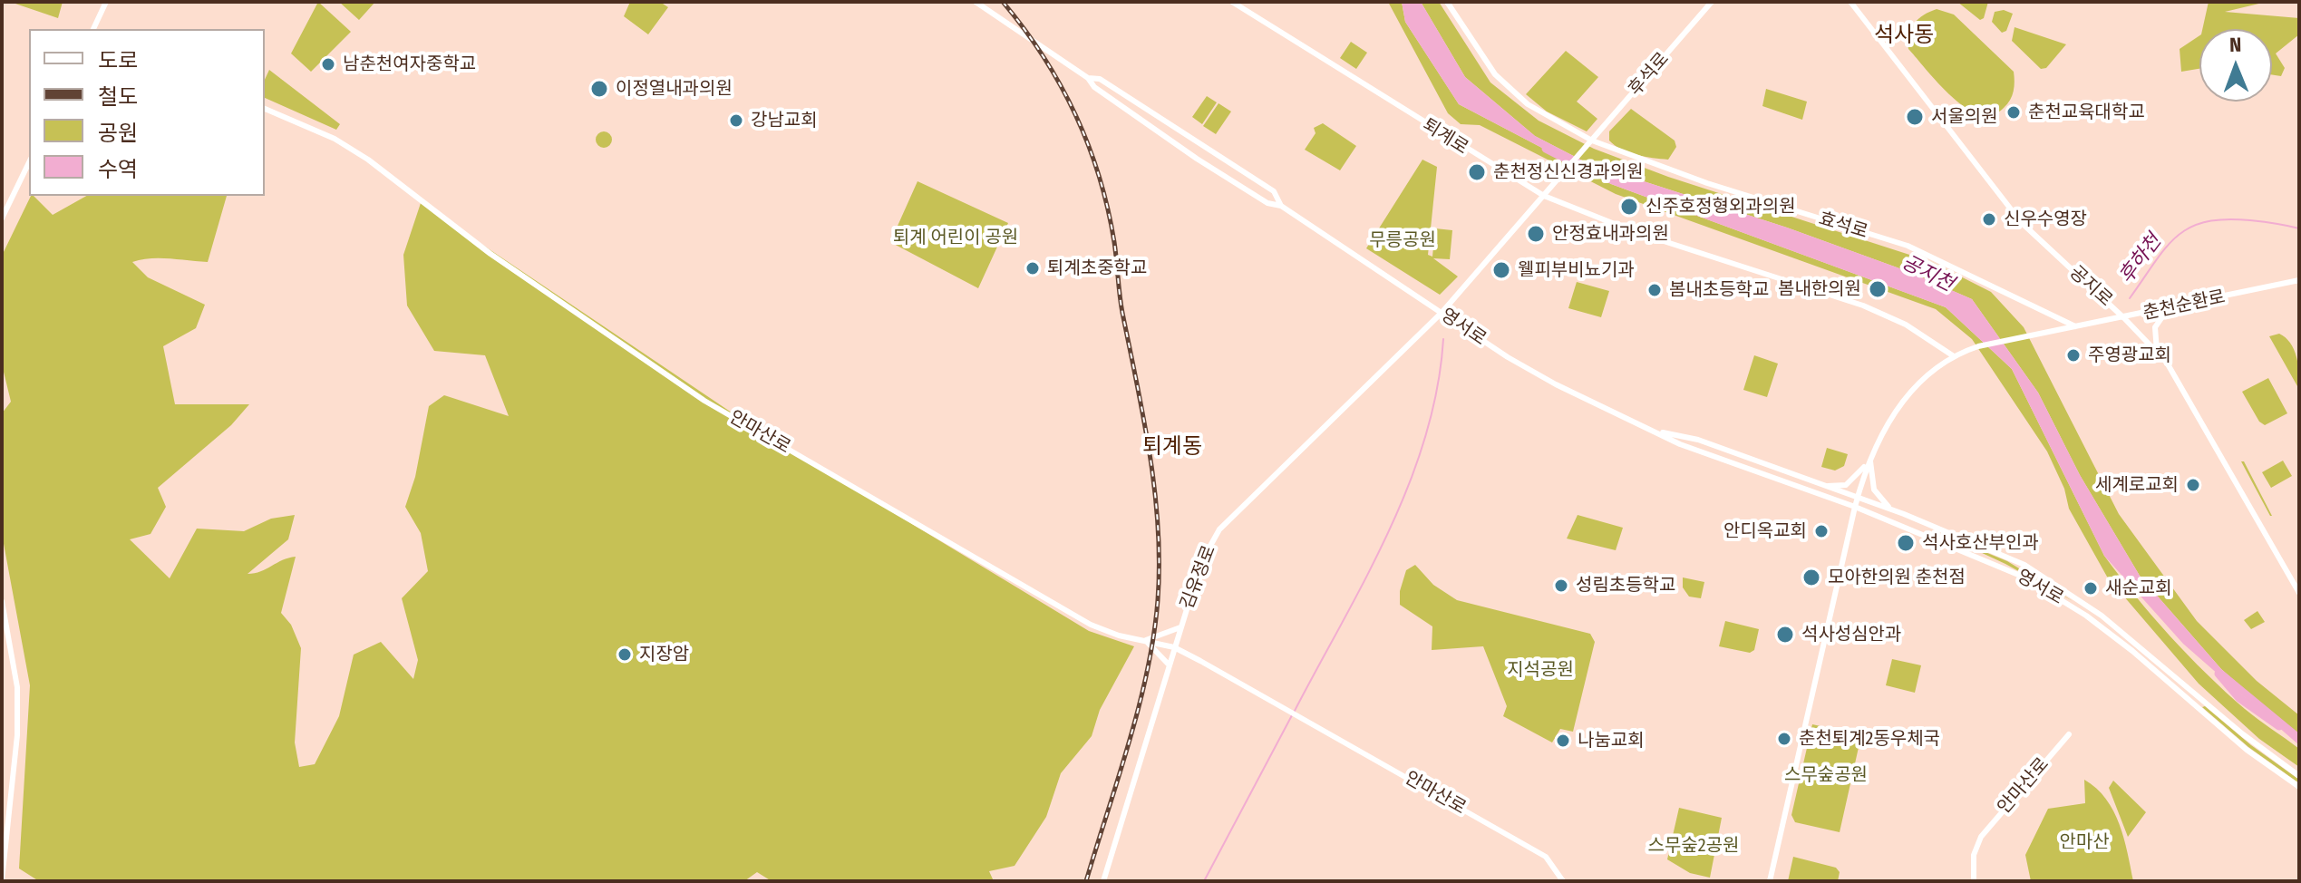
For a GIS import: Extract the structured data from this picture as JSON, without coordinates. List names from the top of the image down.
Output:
{
  "streets": {
    "street": [
      "후석로",
      "퇴계로",
      "효석로",
      "공지로",
      "춘천순환로",
      "영서로",
      "안마산로",
      "김유정로"
    ]
  },
  "crossings": [
    ["후석로", "퇴계로"],
    ["후석로", "효석로"],
    ["퇴계로", "춘천순환로"],
    ["효석로", "춘천순환로"],
    ["공지로", "춘천순환로"],
    ["영서로", "김유정로"],
    ["안마산로", "김유정로"]
  ],
  "districts": ["석사동", "퇴계동"],
  "water": ["후하천", "공지천"],
  "parks": [
    "퇴계 어린이 공원",
    "무릉공원",
    "지석공원",
    "스무숲공원",
    "안마산",
    "스무숲2공원"
  ],
  "places": [
    "남춘천여자중학교",
    "이정열내과의원",
    "춘천교육대학교",
    "서울의원",
    "강남교회",
    "춘천정신신경과의원",
    "신주호정형외과의원",
    "신우수영장",
    "안정효내과의원",
    "퇴계초중학교",
    "웰피부비뇨기과",
    "봄내한의원",
    "봄내초등학교",
    "주영광교회",
    "세계로교회",
    "안디옥교회",
    "석사호산부인과",
    "모아한의원 춘천점",
    "성림초등학교",
    "새순교회",
    "석사성심안과",
    "지장암",
    "춘천퇴계2동우체국",
    "나눔교회"
  ],
  "legend": [
    "도로",
    "철도",
    "공원",
    "수역"
  ],
  "north": "top"
}
